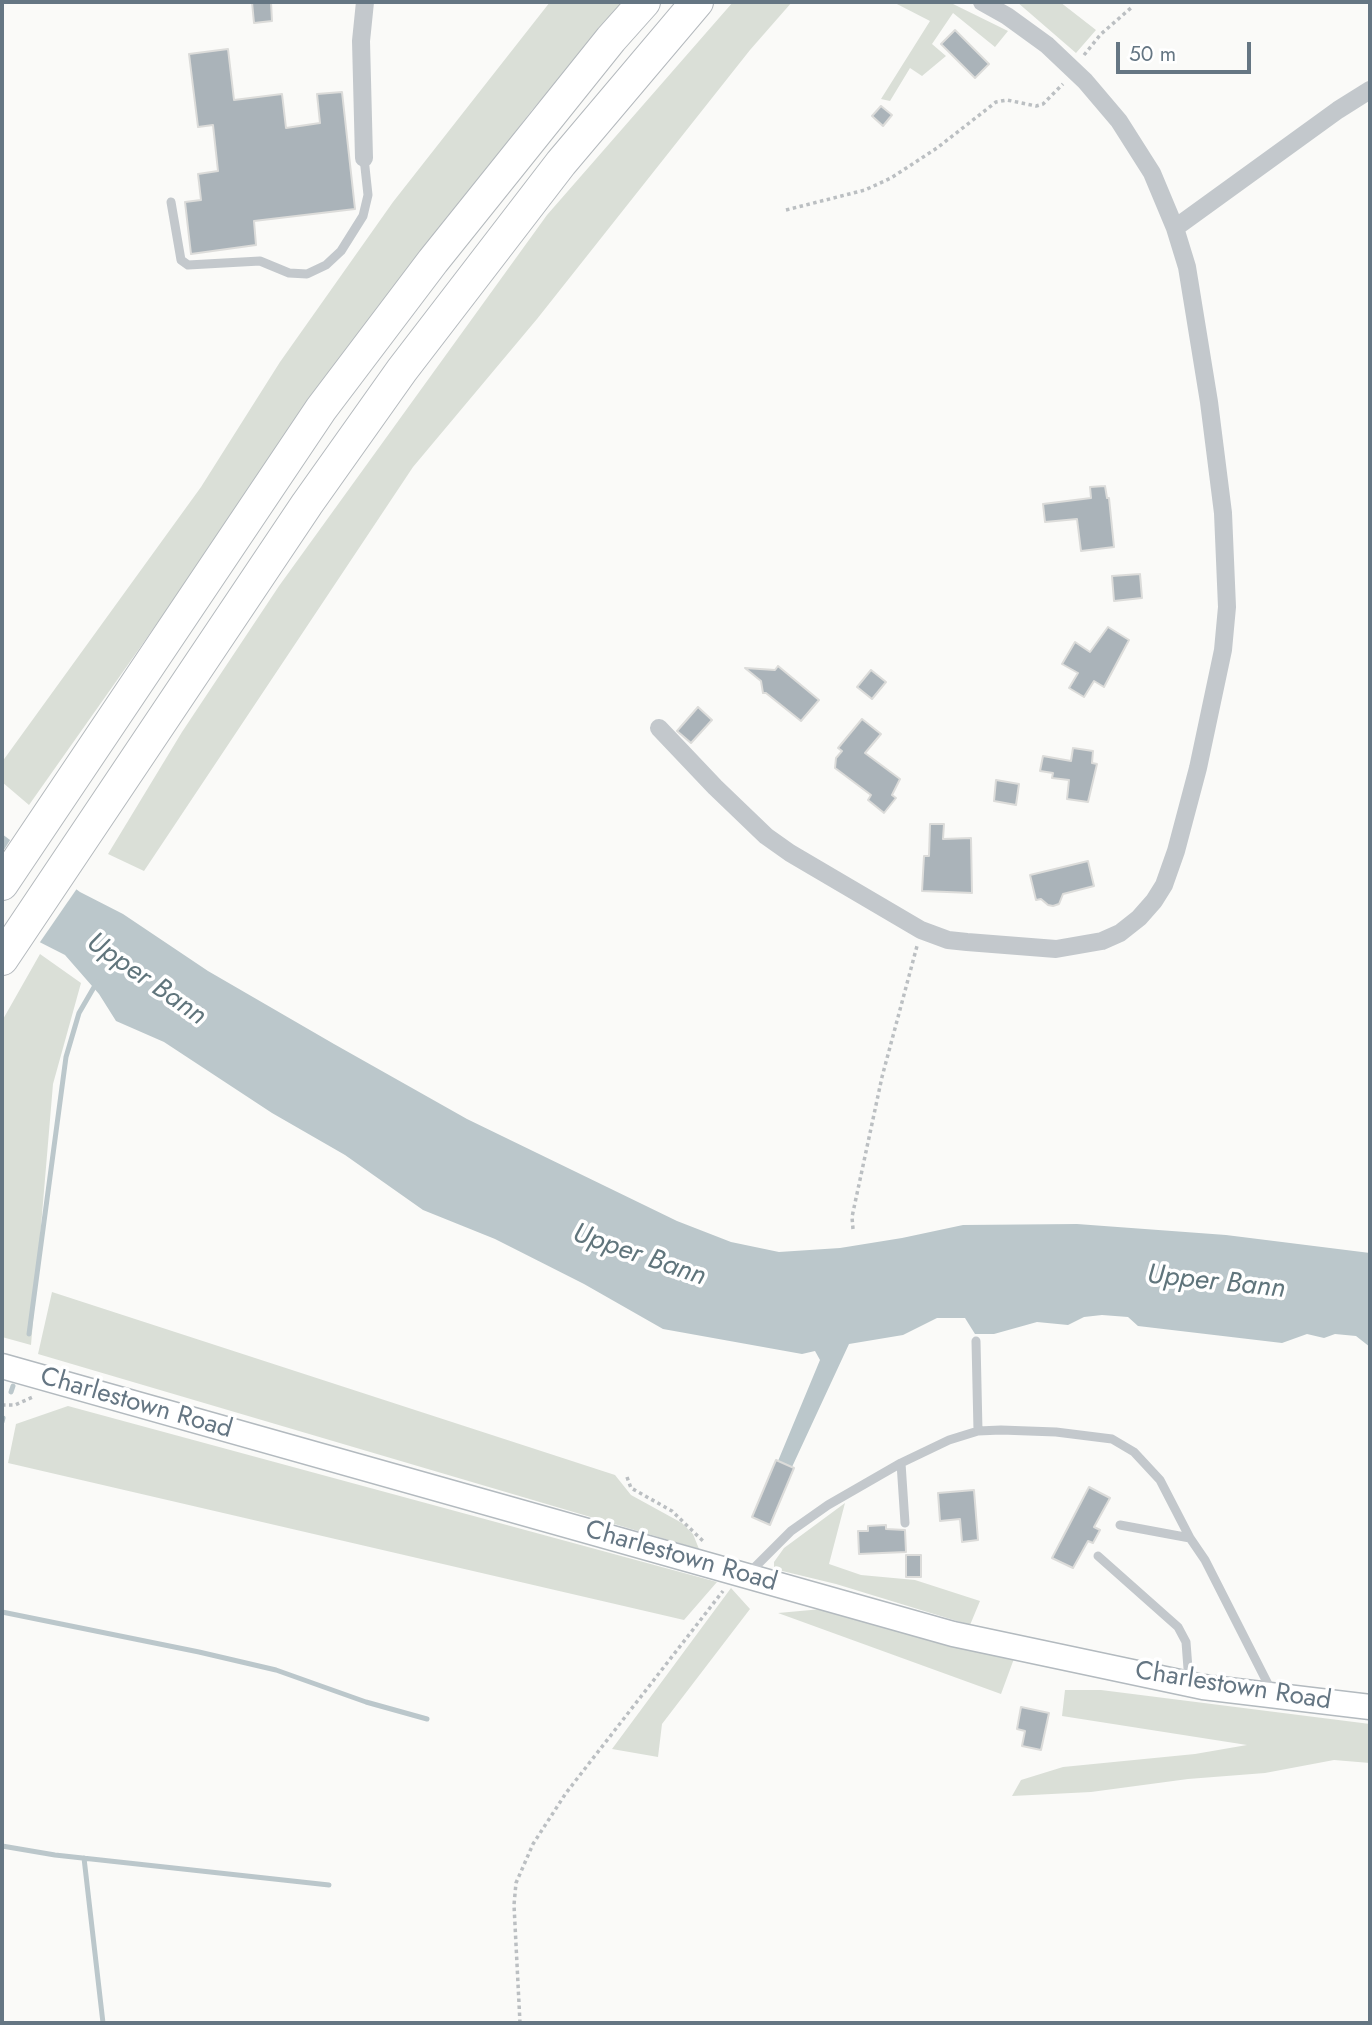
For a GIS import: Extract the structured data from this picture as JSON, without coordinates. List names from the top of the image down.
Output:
{
  "streets": {
    "main road": ["Charlestown Road"]
  },
  "water": ["Upper Bann"],
  "scale_bar": "50 m"
}
